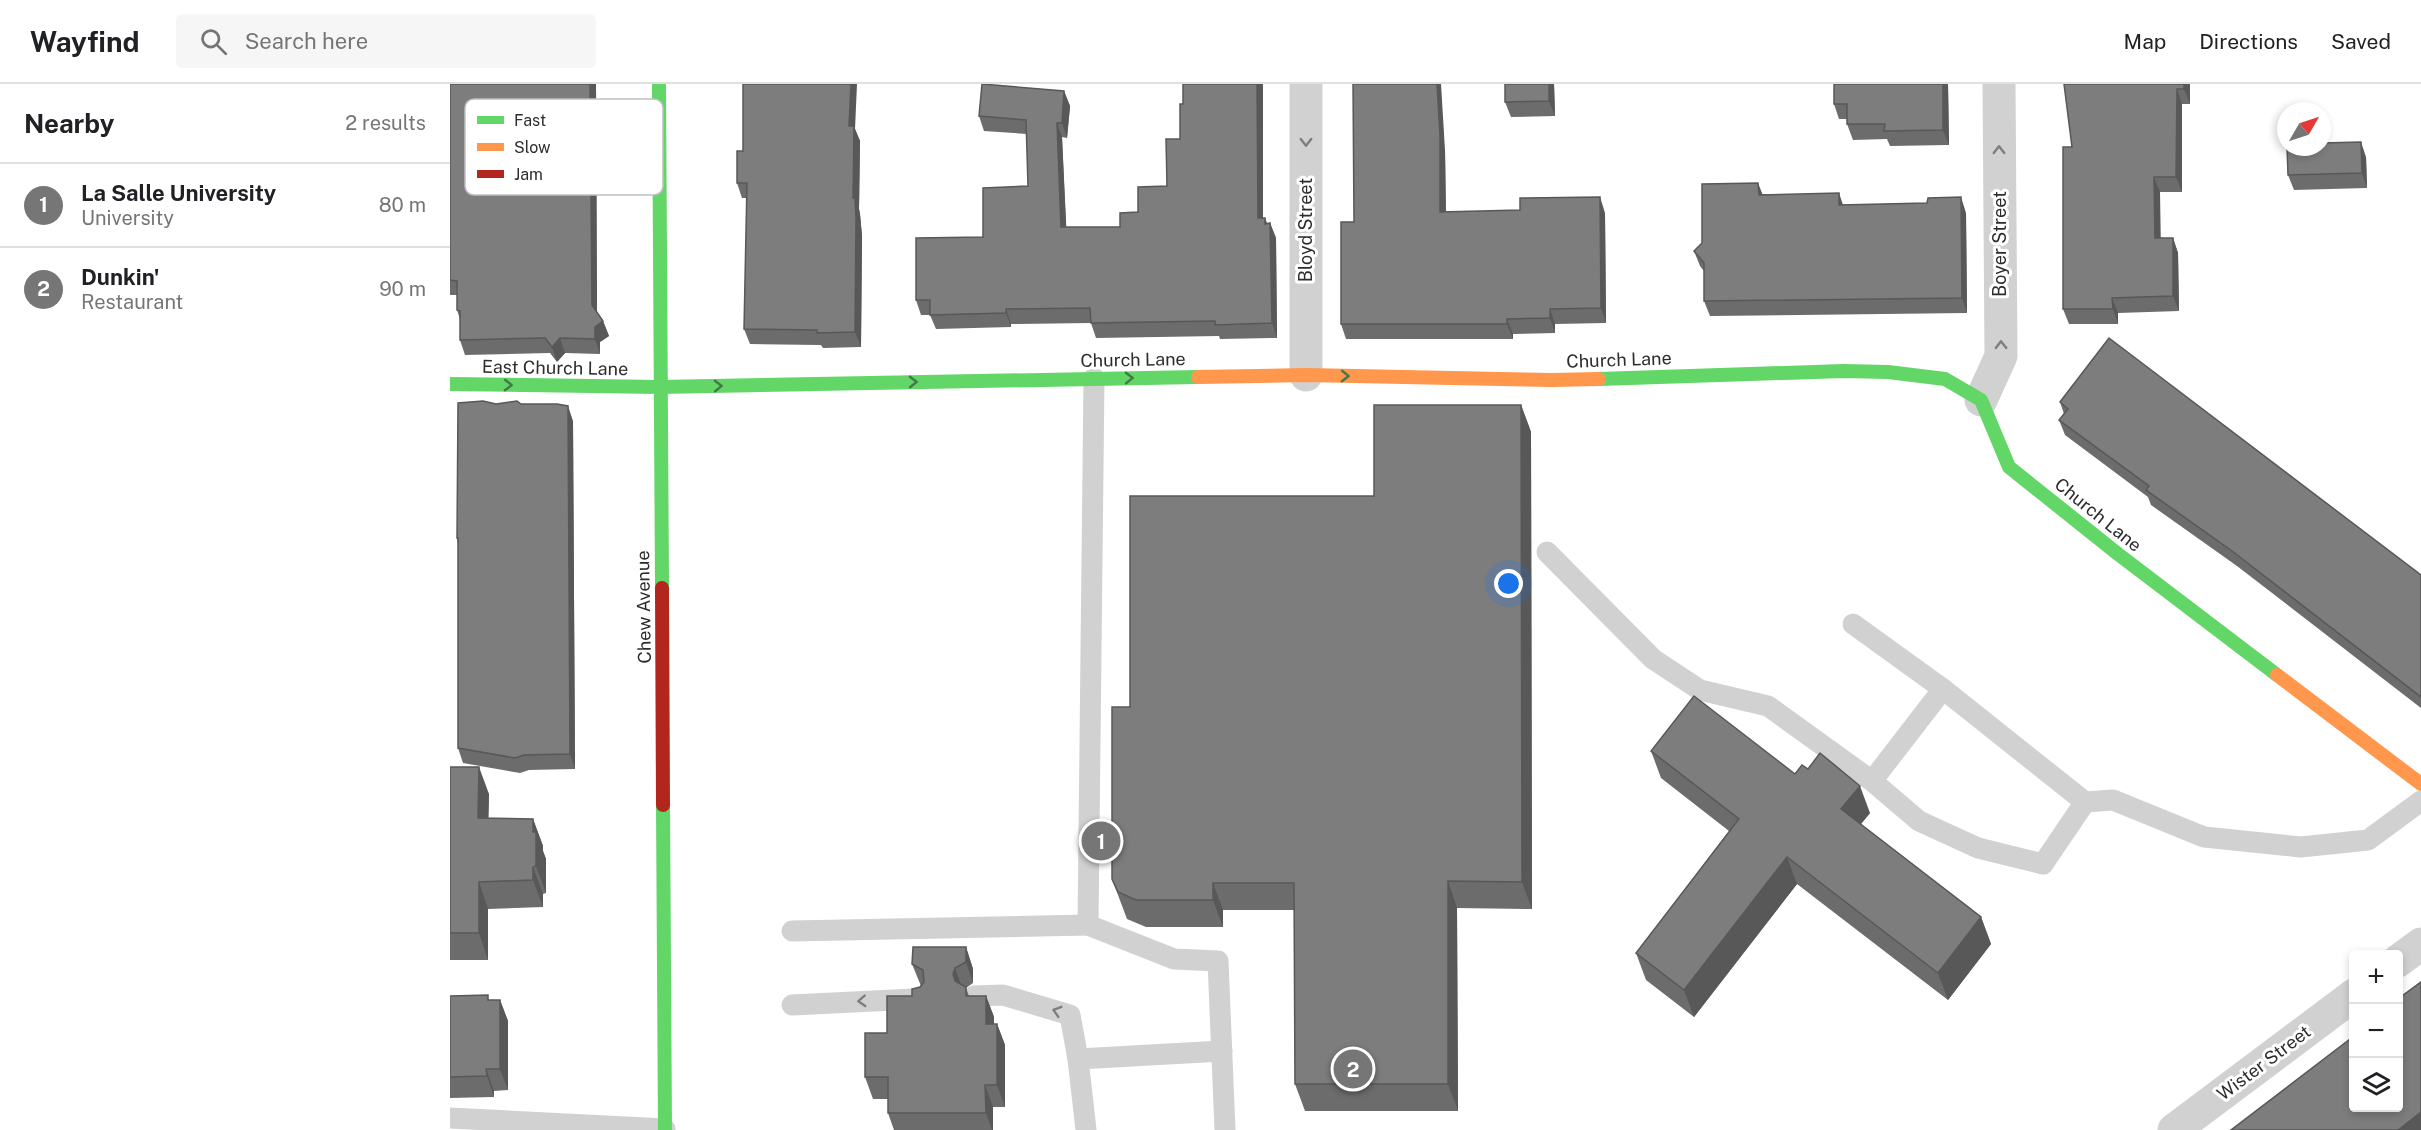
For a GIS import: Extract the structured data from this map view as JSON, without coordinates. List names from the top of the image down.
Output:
{
  "streets": {
    "street": [
      "Bloyd Street",
      "Boyer Street",
      "Church Lane",
      "East Church Lane",
      "Chew Avenue",
      "Wister Street"
    ]
  },
  "crossings": [
    ["Bloyd Street", "Church Lane"],
    ["Boyer Street", "Church Lane"],
    ["Church Lane", "East Church Lane"],
    ["Church Lane", "Chew Avenue"],
    ["East Church Lane", "Chew Avenue"]
  ],
  "one_way": [
    "Bloyd Street",
    "Boyer Street",
    "Church Lane",
    "East Church Lane"
  ],
  "legend": ["Fast", "Slow", "Jam"],
  "north": "top right",
  "page": {
    "header": "Wayfind",
    "search": "Search here",
    "nav": ["Map", "Directions", "Saved"],
    "heading": ["Nearby", "2 results"],
    "list": [
      {
        "mark": "1",
        "name": "La Salle University",
        "note": "University",
        "value": "80 m"
      },
      {
        "mark": "2",
        "name": "Dunkin'",
        "note": "Restaurant",
        "value": "90 m"
      }
    ],
    "pins": ["1", "2"],
    "map_buttons": ["+", "−"]
  }
}
